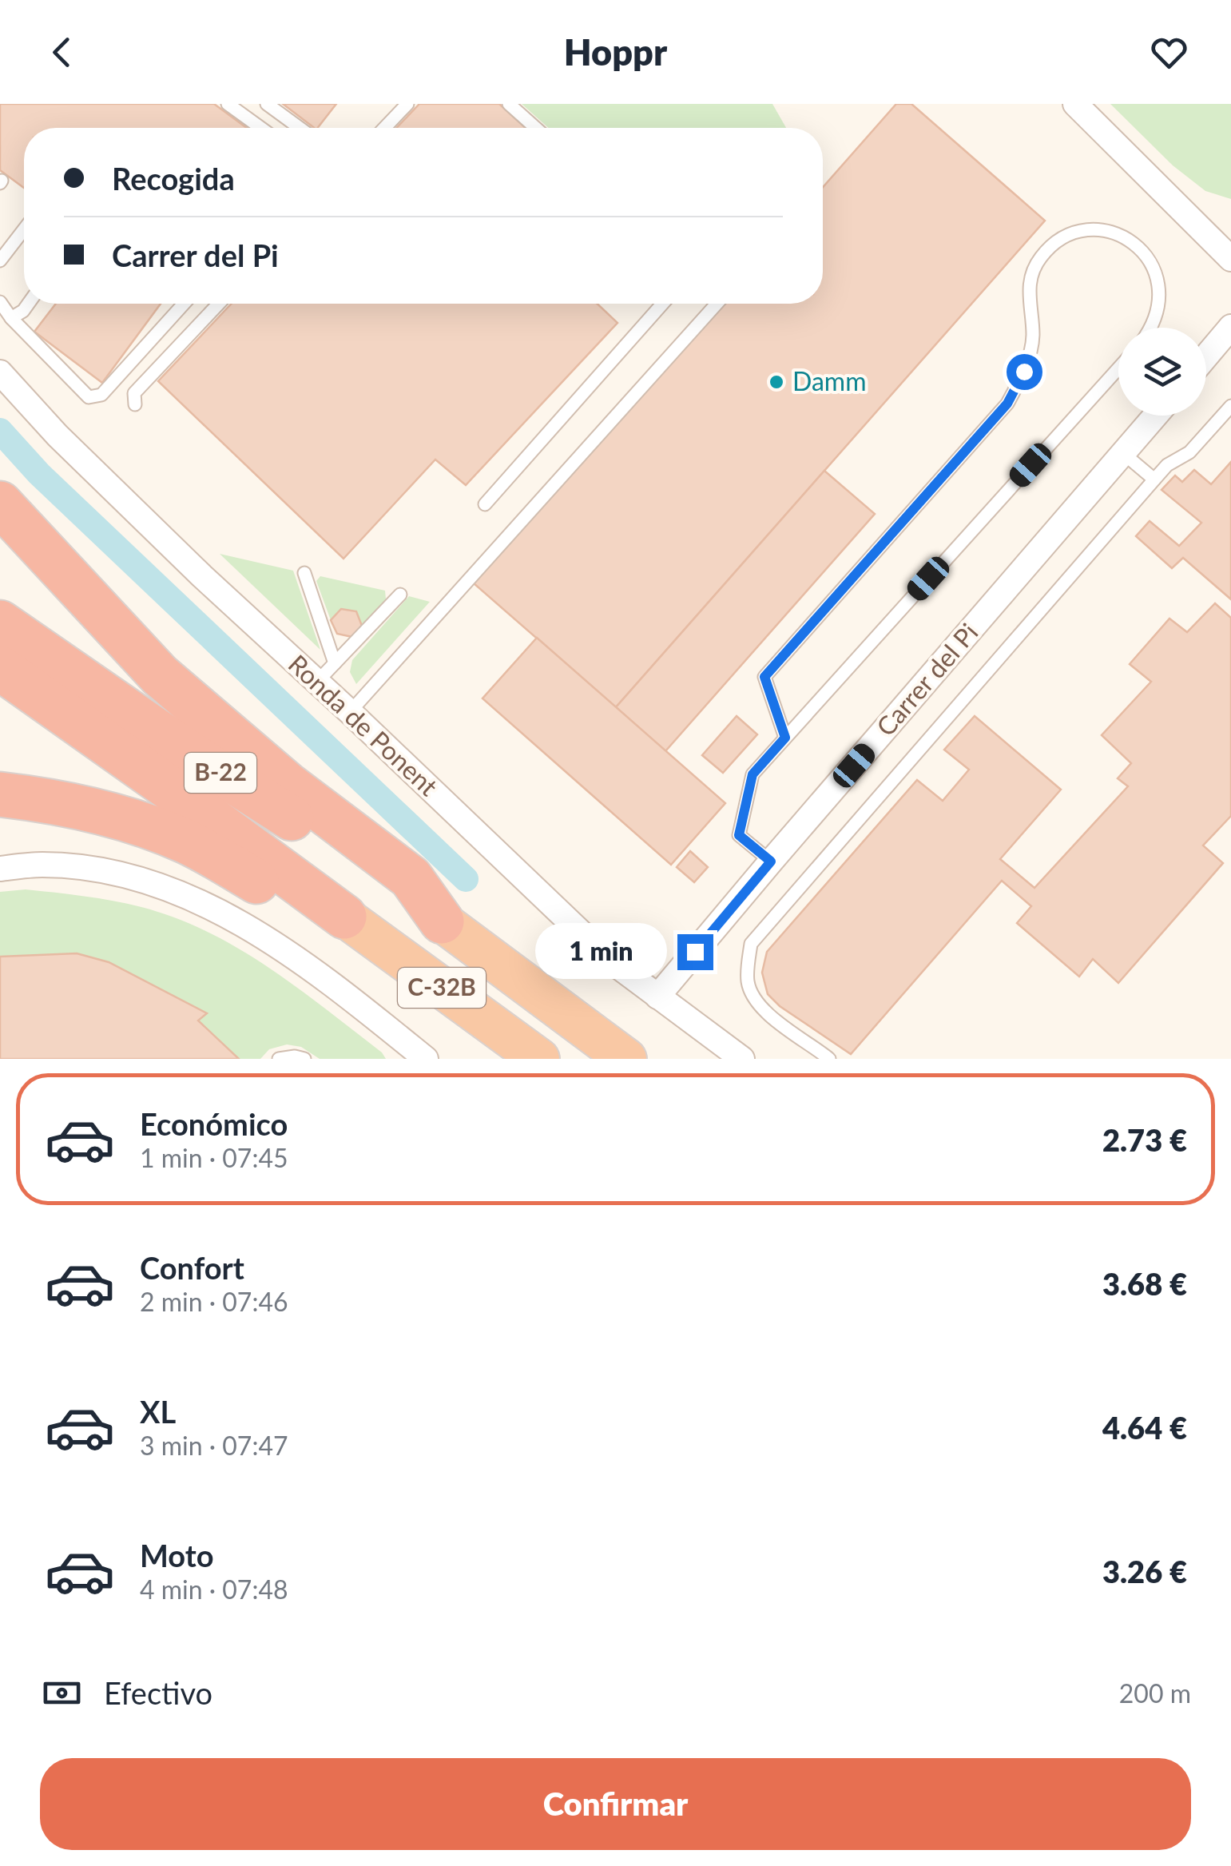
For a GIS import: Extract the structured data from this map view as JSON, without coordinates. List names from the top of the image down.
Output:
{
  "streets": {
    "highway": ["B-22", "C-32B"],
    "street": ["Carrer del Pi", "Ronda de Ponent"]
  },
  "crossings": [
    ["Carrer del Pi", "Ronda de Ponent"],
    ["B-22", "C-32B"]
  ],
  "places": ["Damm"],
  "page": {
    "header": "Hoppr",
    "banner": ["Recogida", "Carrer del Pi"],
    "bubble": "1 min",
    "list": [
      {
        "name": "Económico",
        "note": "1 min · 07:45",
        "value": "2.73 €"
      },
      {
        "name": "Confort",
        "note": "2 min · 07:46",
        "value": "3.68 €"
      },
      {
        "name": "XL",
        "note": "3 min · 07:47",
        "value": "4.64 €"
      },
      {
        "name": "Moto",
        "note": "4 min · 07:48",
        "value": "3.26 €"
      }
    ],
    "pay": ["Efectivo", "200 m"],
    "buttons": "Confirmar"
  }
}
